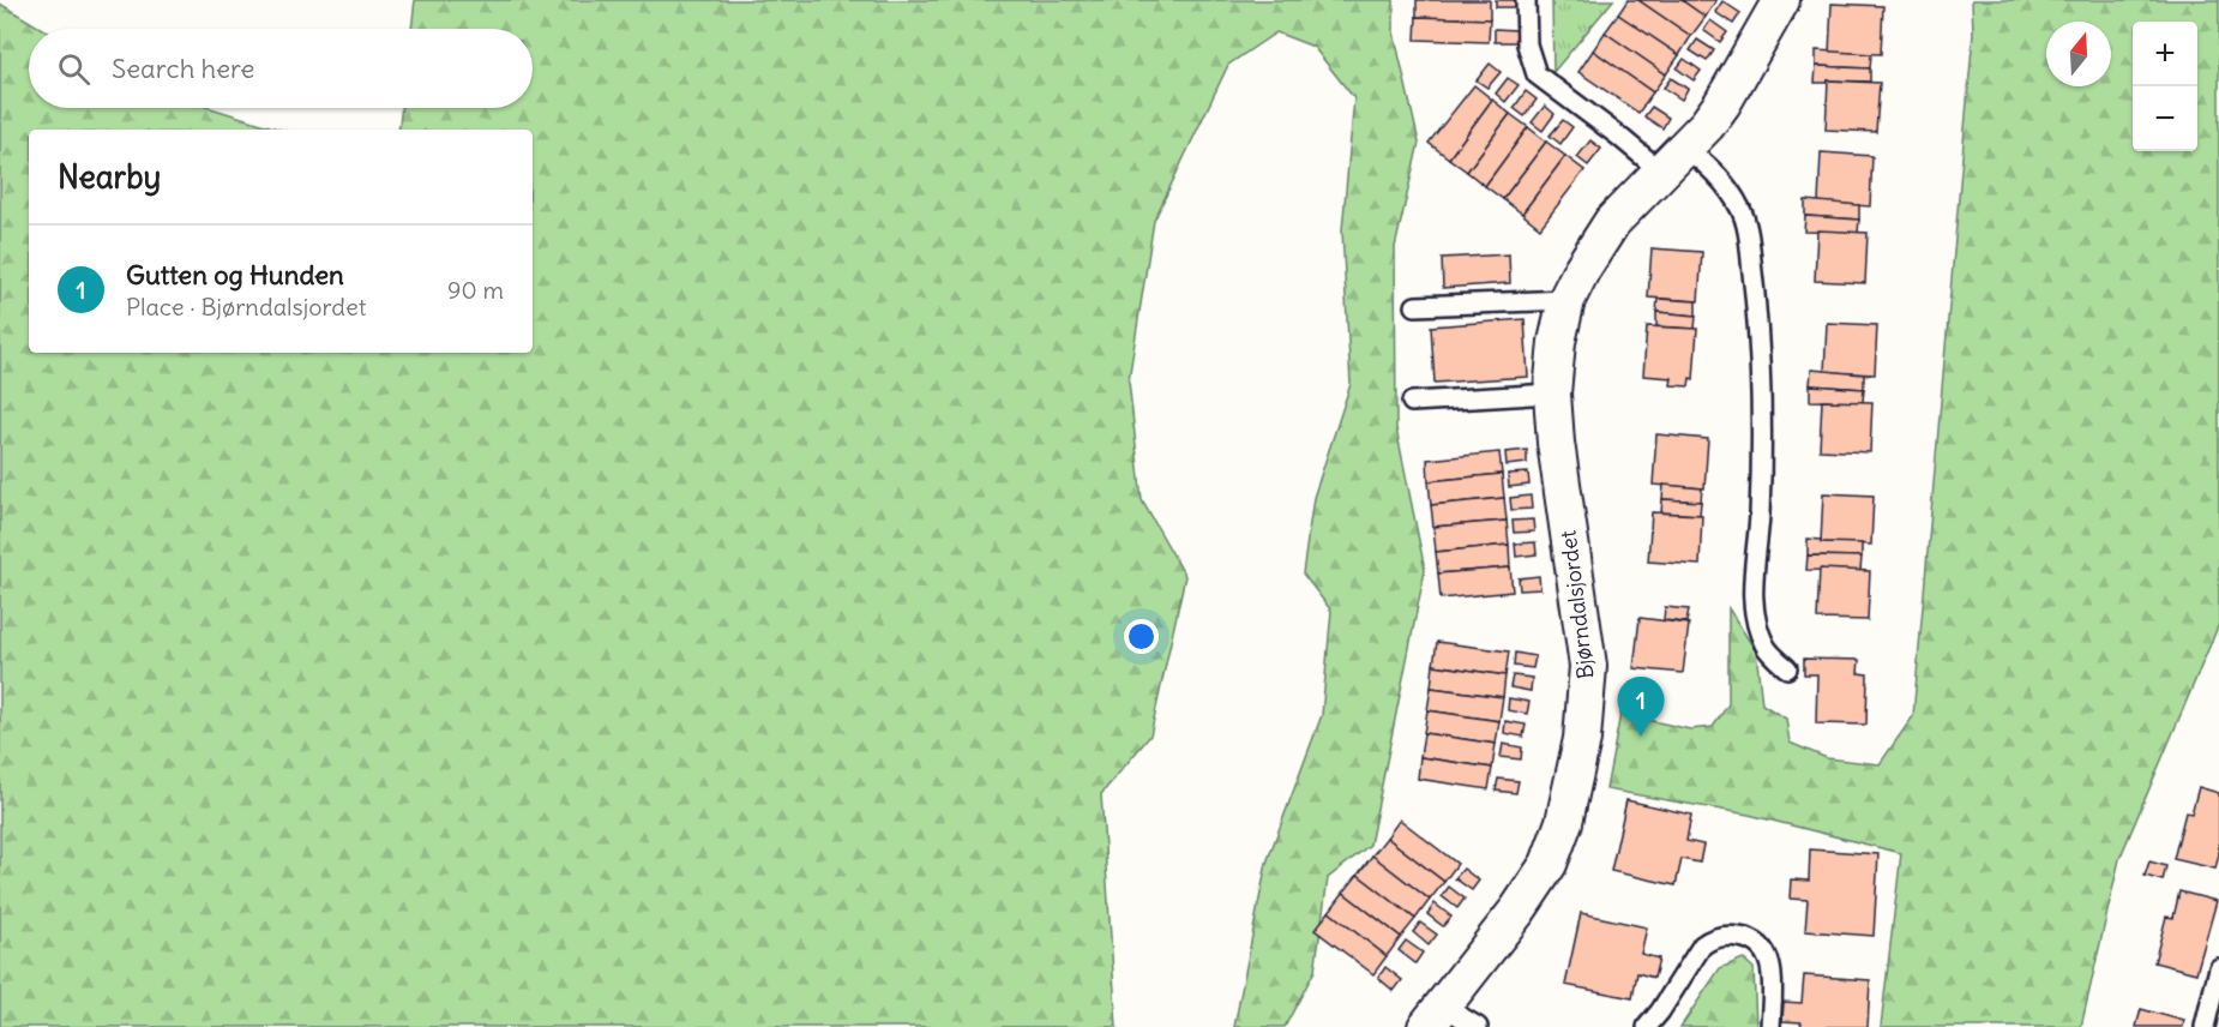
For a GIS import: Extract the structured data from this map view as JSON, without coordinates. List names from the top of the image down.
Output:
{
  "streets": {
    "street": ["Bjørndalsjordet"]
  },
  "north": "top",
  "page": {
    "map_buttons": ["+", "−"],
    "search": "Search here",
    "heading": "Nearby",
    "list": [
      {
        "mark": "1",
        "name": "Gutten og Hunden",
        "note": "Place · Bjørndalsjordet",
        "value": "90 m"
      }
    ],
    "pins": "1"
  }
}
